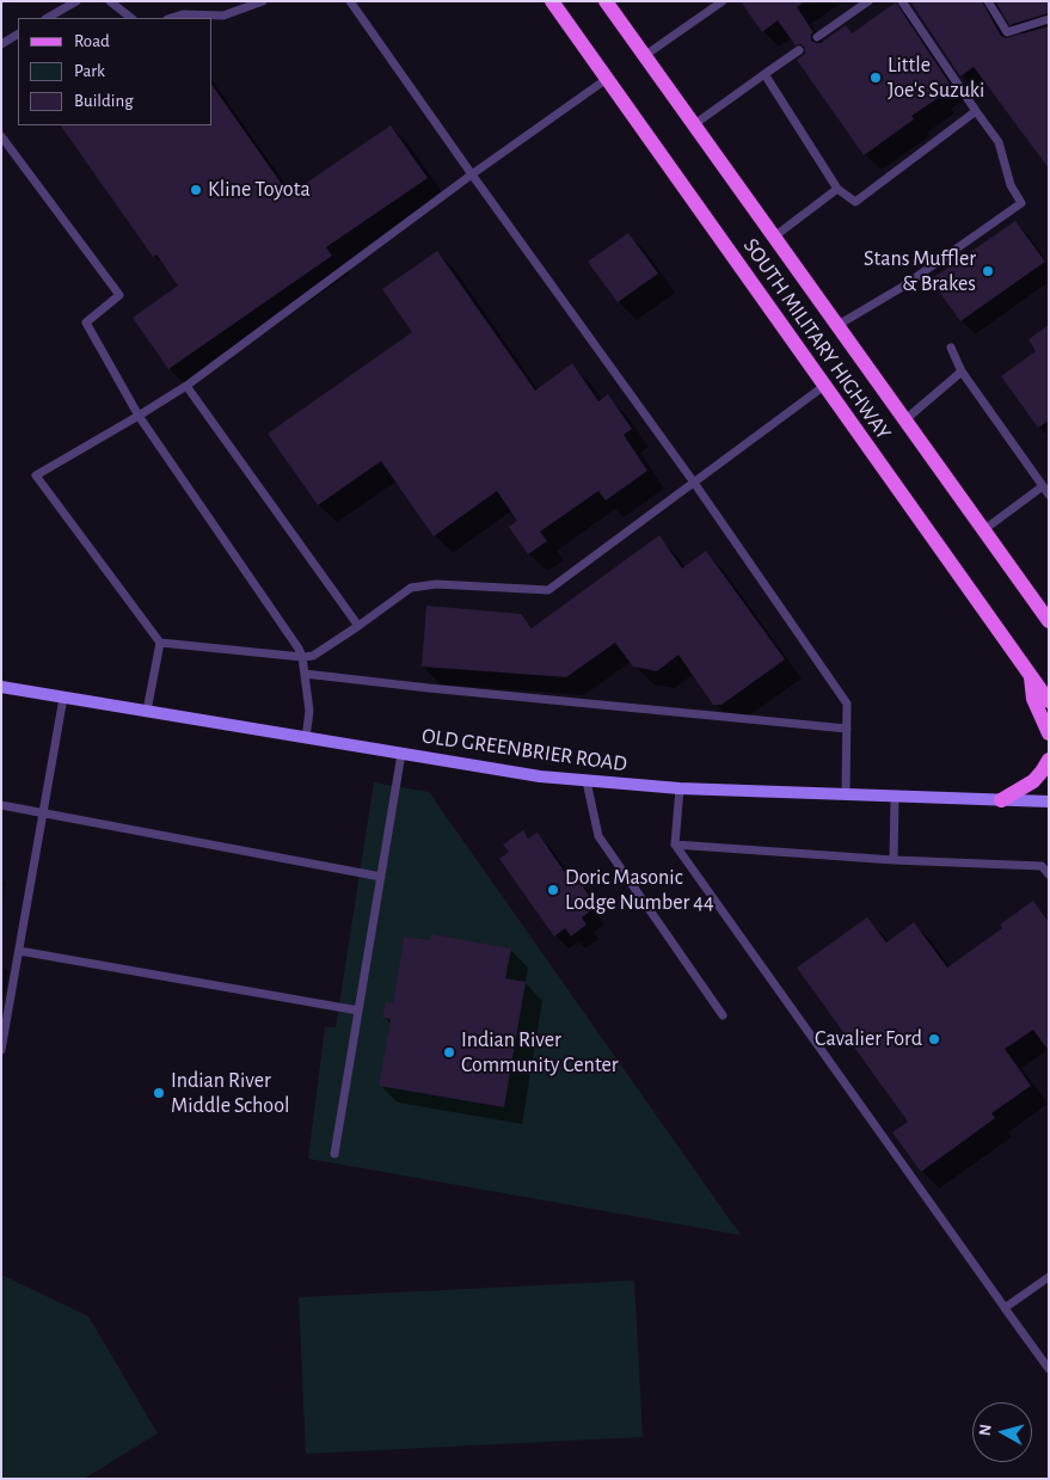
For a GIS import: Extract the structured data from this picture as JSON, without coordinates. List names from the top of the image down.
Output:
{
  "streets": {
    "main road": ["SOUTH MILITARY HIGHWAY"],
    "street": ["OLD GREENBRIER ROAD"]
  },
  "places": [
    "Little Joe's Suzuki",
    "Kline Toyota",
    "Stans Muffler & Brakes",
    "Doric Masonic Lodge Number 44",
    "Cavalier Ford",
    "Indian River Community Center",
    "Indian River Middle School"
  ],
  "legend": ["Road", "Park", "Building"],
  "north": "left"
}
